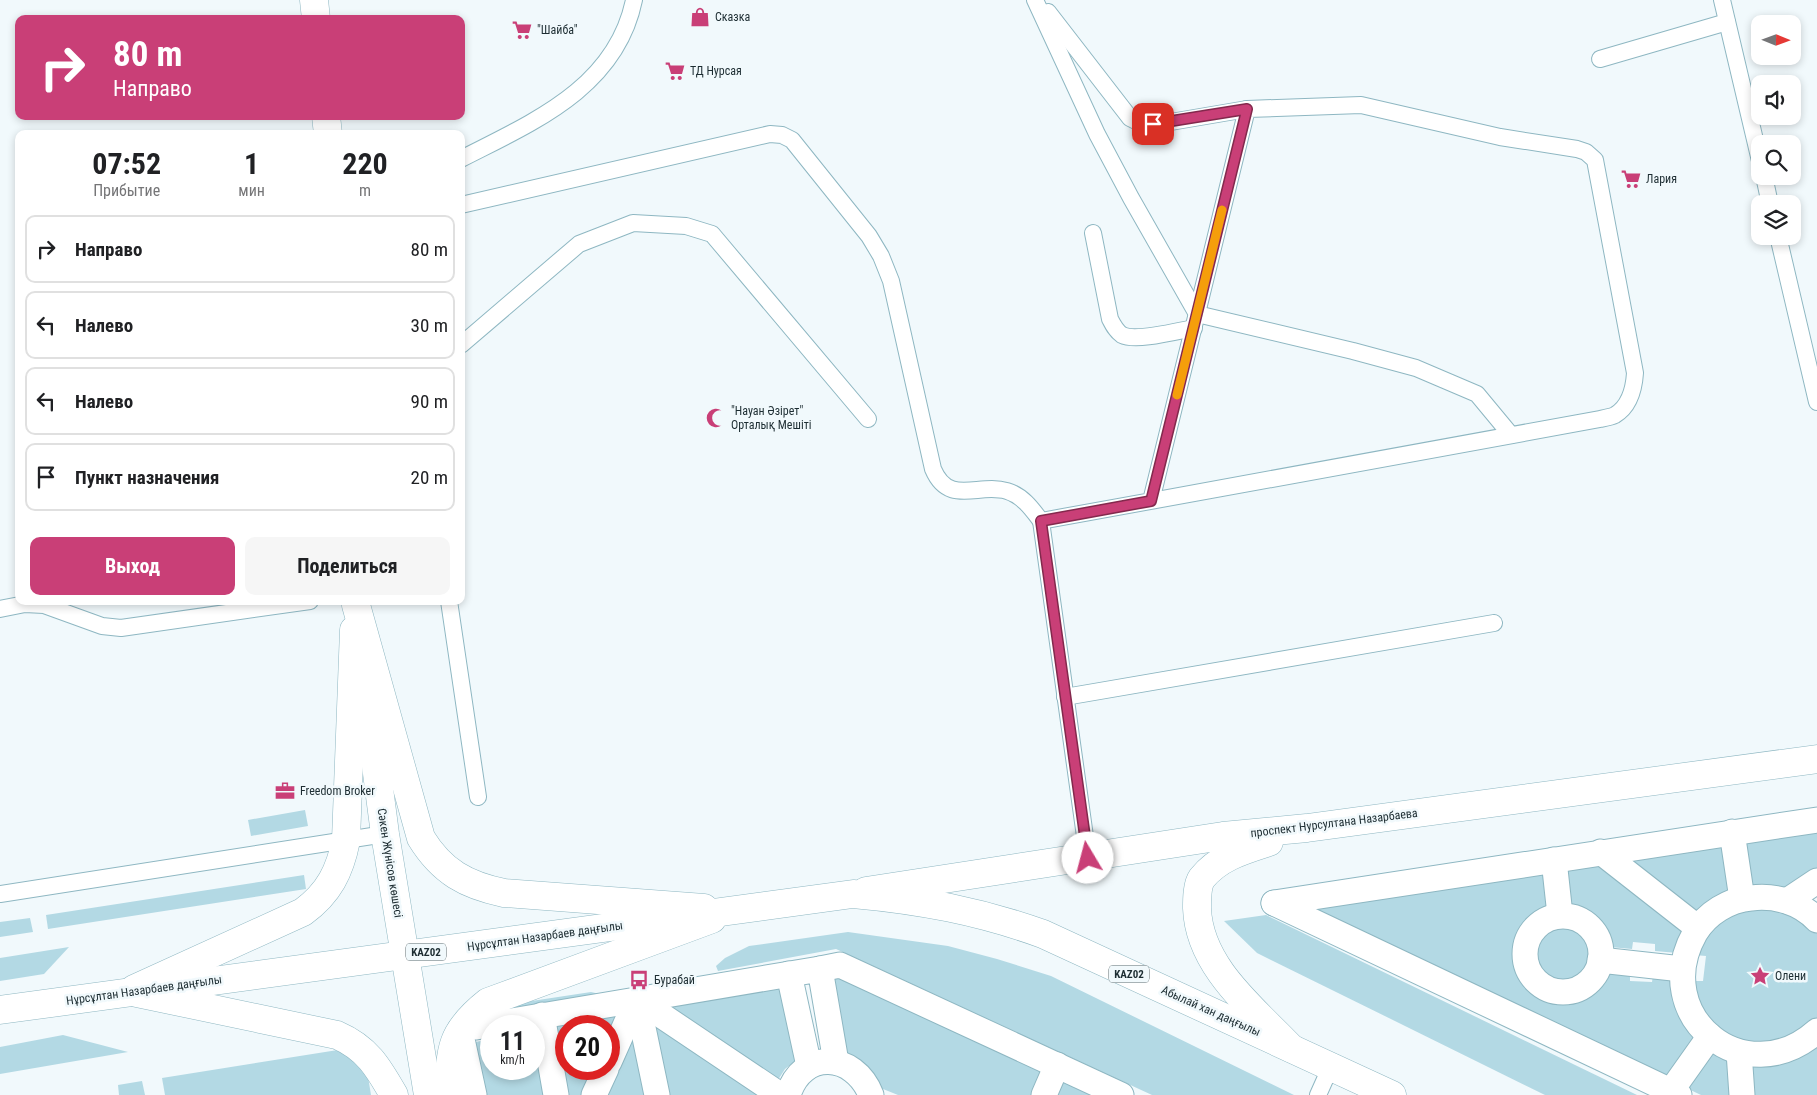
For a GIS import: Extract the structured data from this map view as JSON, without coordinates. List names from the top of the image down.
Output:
{
  "streets": {
    "main road": [
      "проспект Нурсултана Назарбаева",
      "Сәкен Жүнісов көшесі",
      "Нұрсұлтан Назарбаев даңғылы",
      "KАZ02",
      "Абылай хан даңғылы"
    ]
  },
  "crossings": [
    ["проспект Нурсултана Назарбаева", "Нұрсұлтан Назарбаев даңғылы"],
    ["проспект Нурсултана Назарбаева", "Абылай хан даңғылы"],
    ["Сәкен Жүнісов көшесі", "Нұрсұлтан Назарбаев даңғылы"],
    ["Нұрсұлтан Назарбаев даңғылы", "Абылай хан даңғылы"]
  ],
  "places": {
    "shop": ["Сказка"],
    "supermarket": ["\"Шайба\"", "ТД Нурсая", "Лария"],
    "mosque": ["\"Науан Әзірет\" Орталық Мешіті"],
    "office": ["Freedom Broker"],
    "place": ["Олени"],
    "bus stop": ["Бурабай"]
  },
  "north": "right",
  "page": {
    "turn": ["80 m", "Направо"],
    "eta": [
      "07:52",
      "Прибытие",
      "1",
      "мин",
      "220",
      "m"
    ],
    "list": [
      {
        "name": "Направо",
        "value": "80 m"
      },
      {
        "name": "Налево",
        "value": "30 m"
      },
      {
        "name": "Налево",
        "value": "90 m"
      },
      {
        "name": "Пункт назначения",
        "value": "20 m"
      }
    ],
    "buttons": ["Выход", "Поделиться"],
    "speed": "11 km/h",
    "limit": "20"
  }
}
